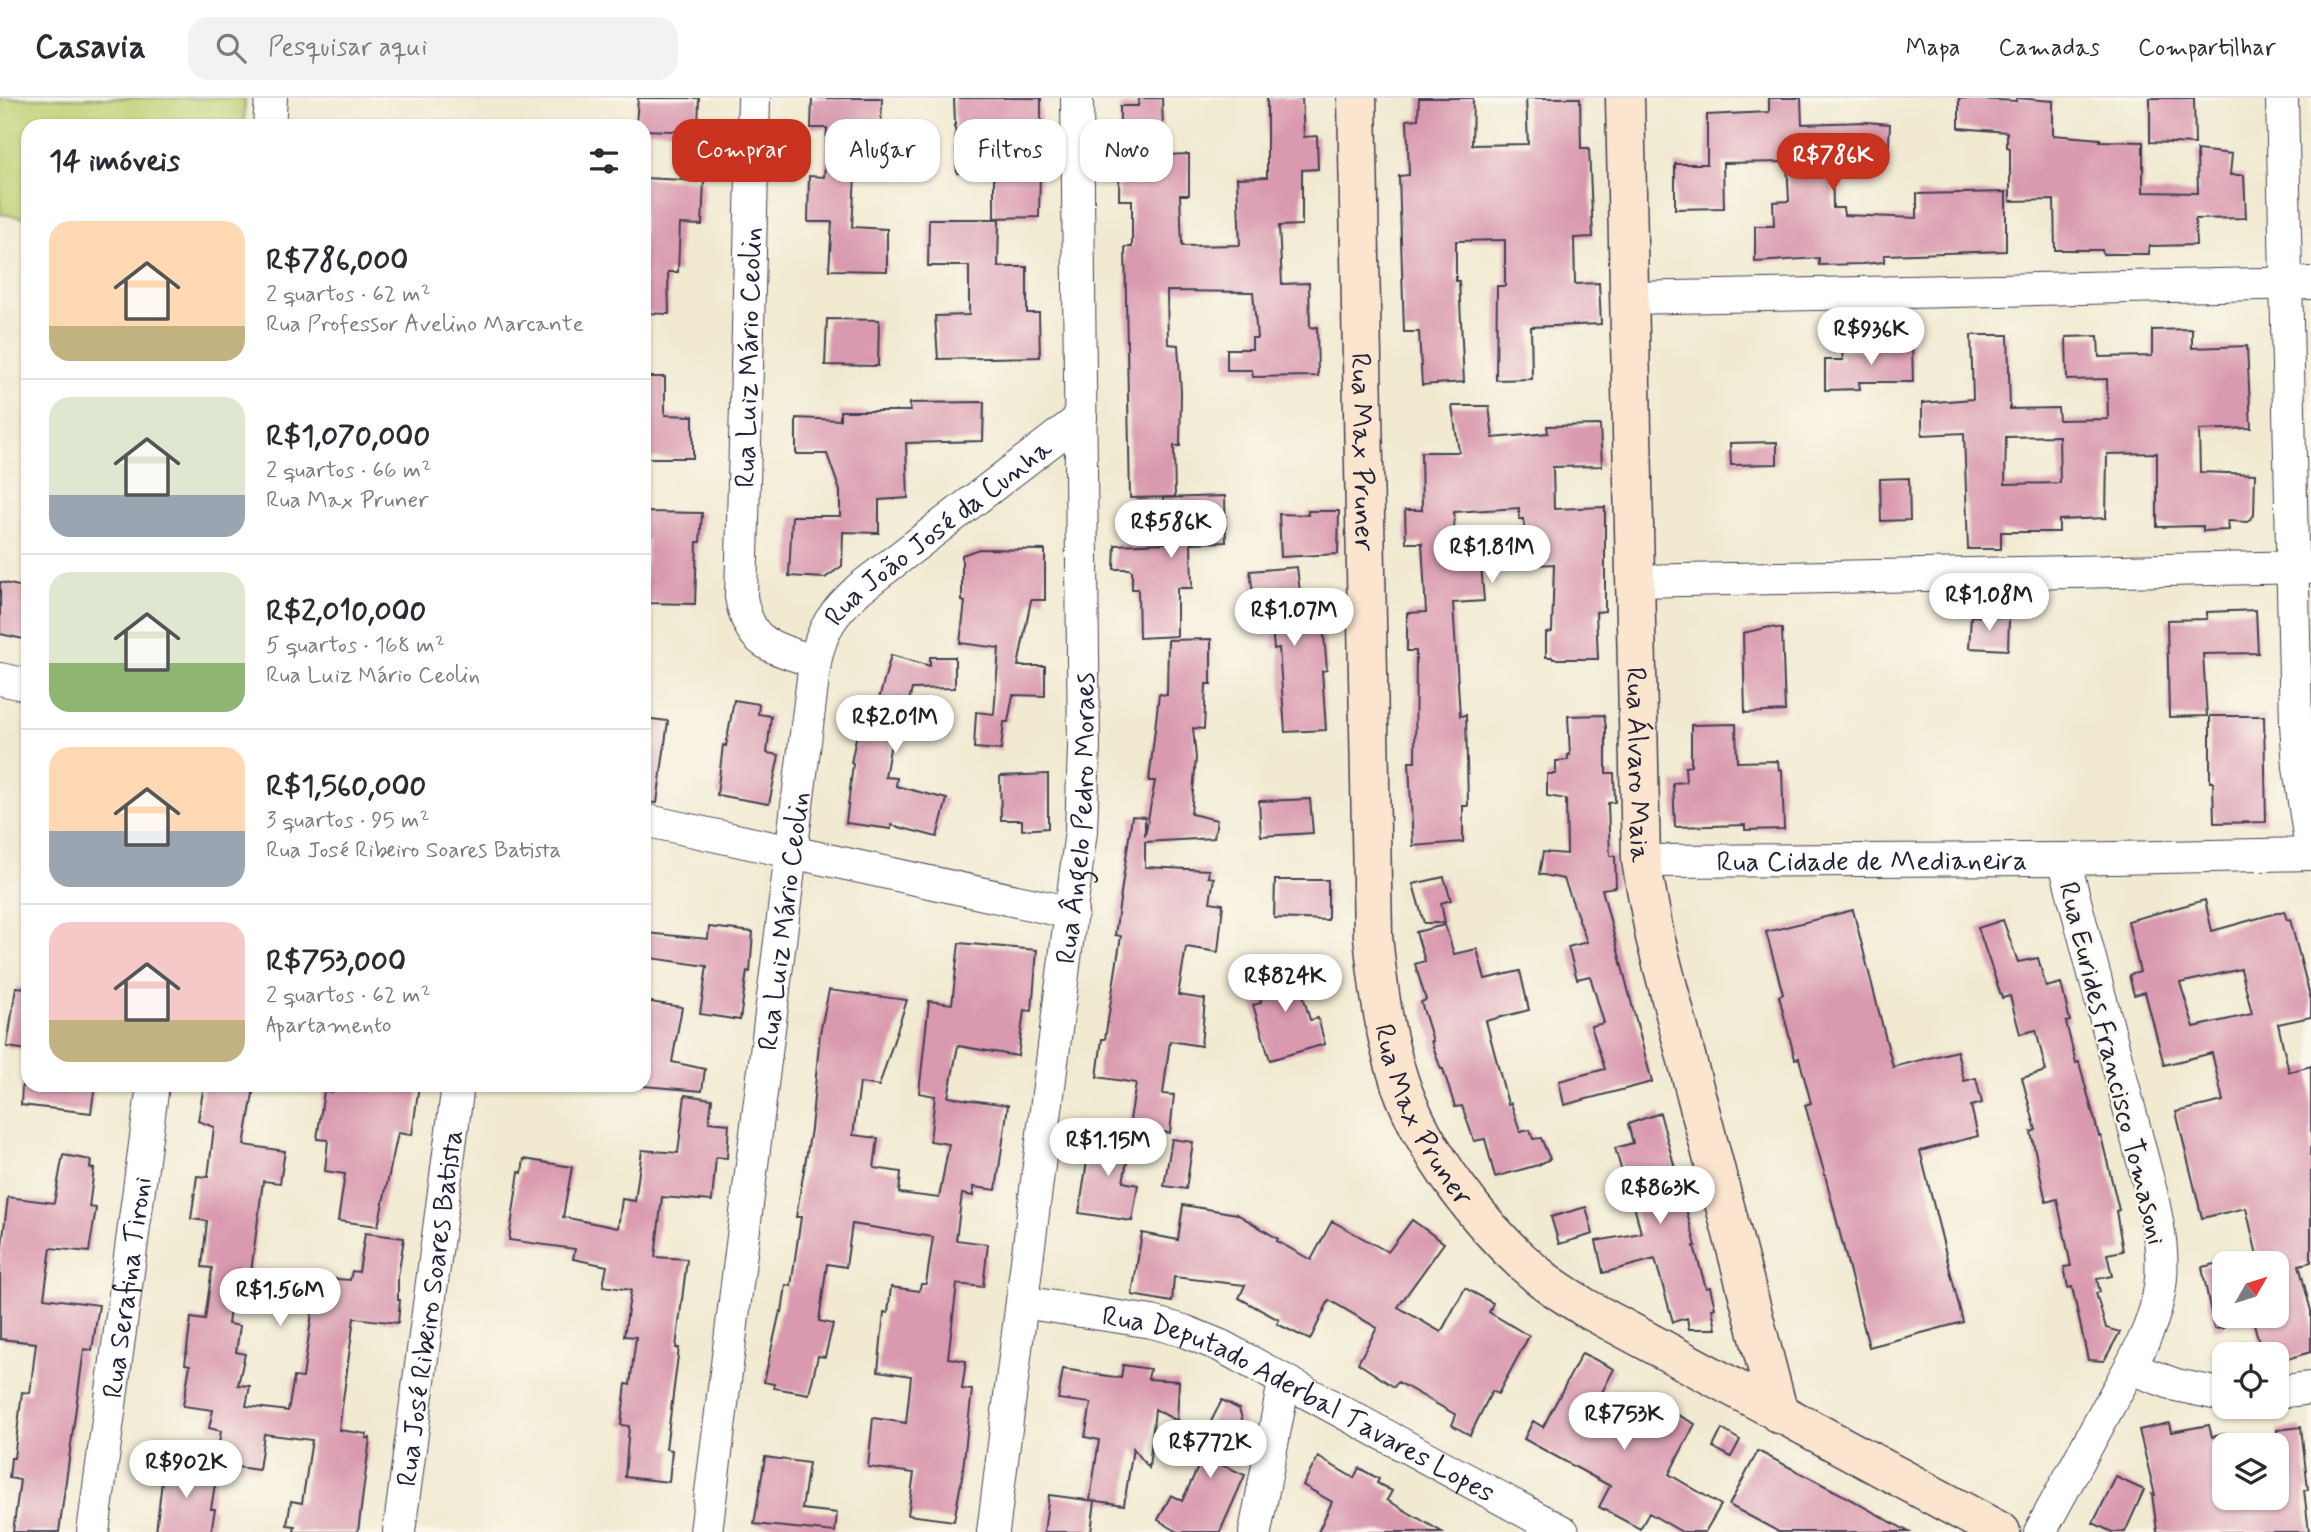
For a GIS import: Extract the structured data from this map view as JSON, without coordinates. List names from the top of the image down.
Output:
{
  "streets": {
    "street": [
      "Rua Luiz Mário Ceolin",
      "Rua Max Pruner",
      "Rua João José da Cunha",
      "Rua Álvaro Maia",
      "Rua Ângelo Pedro Moraes",
      "Rua Cidade de Medianeira",
      "Rua Eurides Francisco Tomasoni",
      "Rua Serafina Tironi",
      "Rua José Ribeiro Soares Batista",
      "Rua Deputado Aderbal Tavares Lopes"
    ]
  },
  "crossings": [
    ["Rua Luiz Mário Ceolin", "Rua João José da Cunha"],
    ["Rua Max Pruner", "Rua Álvaro Maia"],
    ["Rua João José da Cunha", "Rua Ângelo Pedro Moraes"],
    ["Rua Álvaro Maia", "Rua Cidade de Medianeira"],
    ["Rua Ângelo Pedro Moraes", "Rua Deputado Aderbal Tavares Lopes"],
    ["Rua Cidade de Medianeira", "Rua Eurides Francisco Tomasoni"]
  ],
  "north": "top right",
  "page": {
    "header": "Casavia",
    "search": "Pesquisar aqui",
    "nav": ["Mapa", "Camadas", "Compartilhar"],
    "chip": [
      "Comprar",
      "Alugar",
      "Filtros",
      "Novo"
    ],
    "heading": "14 imóveis",
    "price": [
      "R$786K",
      "R$936K",
      "R$586K",
      "R$1.81M",
      "R$1.08M",
      "R$1.07M",
      "R$2.01M",
      "R$824K",
      "R$1.15M",
      "R$863K",
      "R$1.56M",
      "R$753K",
      "R$772K",
      "R$902K"
    ],
    "list": [
      {
        "name": "R$786,000",
        "note": "2 quartos · 62 m² · Rua Professor Avelino Marcante"
      },
      {
        "name": "R$1,070,000",
        "note": "2 quartos · 66 m² · Rua Max Pruner"
      },
      {
        "name": "R$2,010,000",
        "note": "5 quartos · 168 m² · Rua Luiz Mário Ceolin"
      },
      {
        "name": "R$1,560,000",
        "note": "3 quartos · 95 m² · Rua José Ribeiro Soares Batista"
      },
      {
        "name": "R$753,000",
        "note": "2 quartos · 62 m² · Apartamento"
      }
    ]
  }
}
